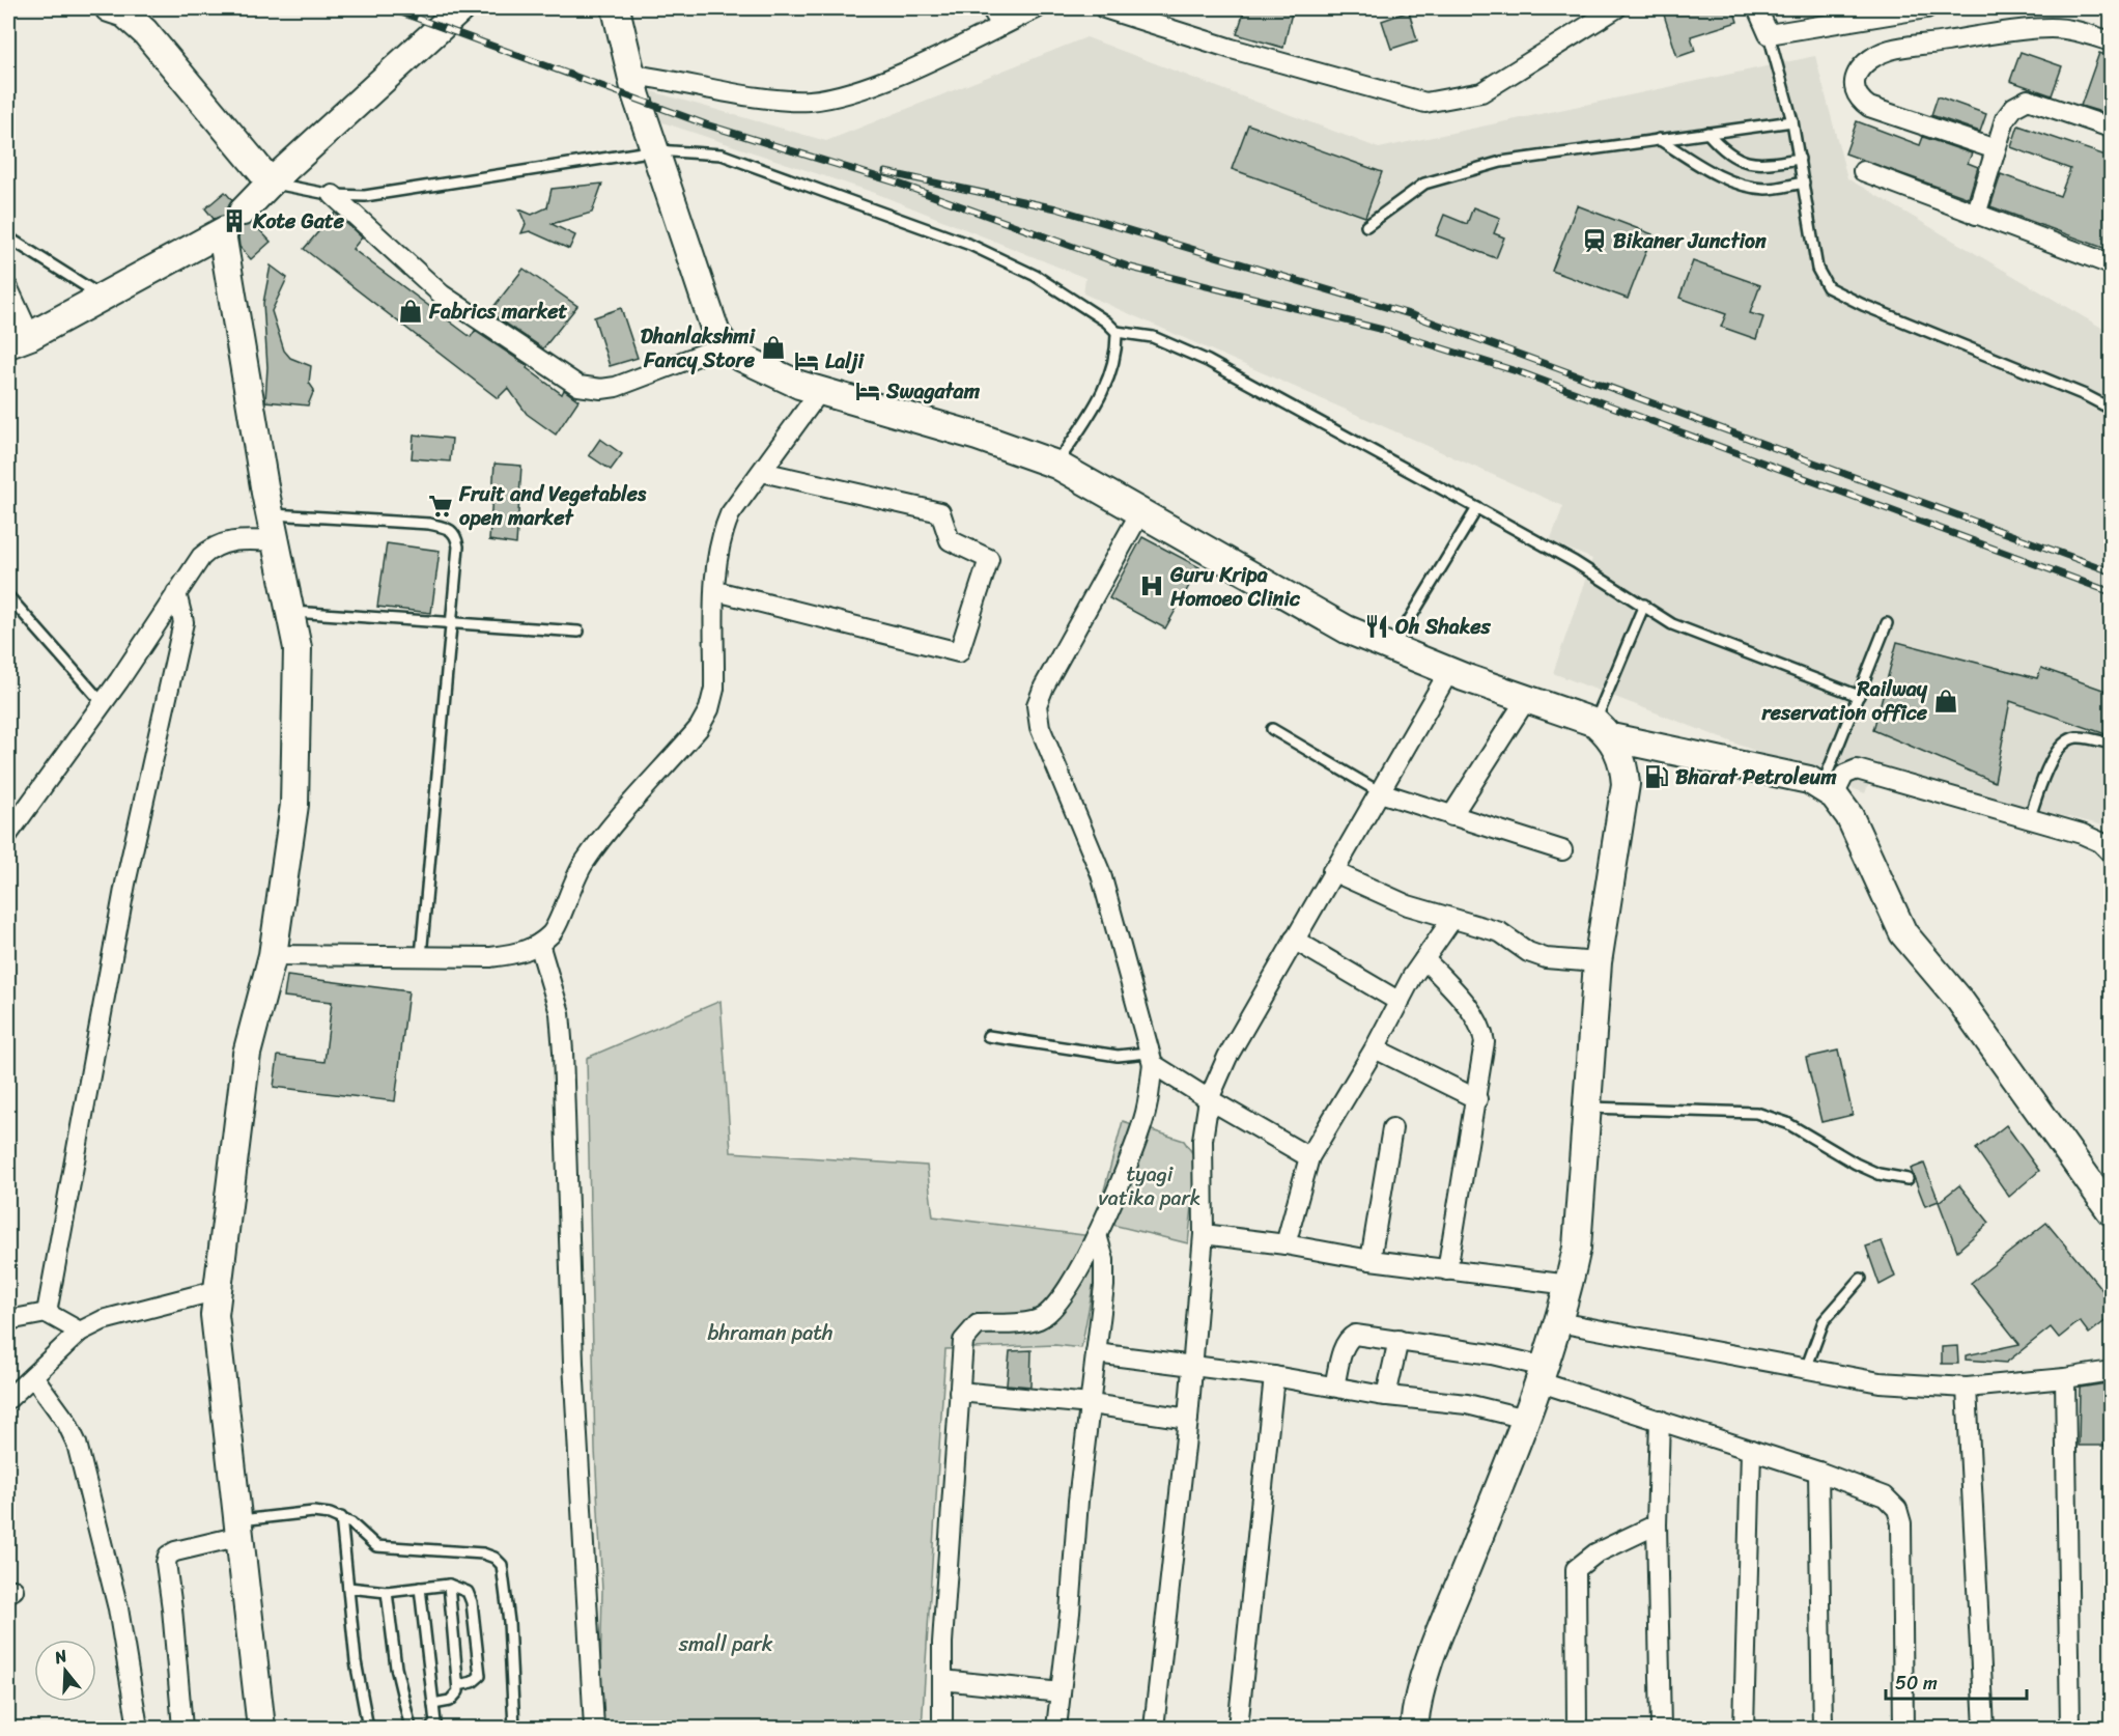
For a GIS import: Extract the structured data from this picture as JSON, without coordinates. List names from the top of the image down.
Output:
{
  "parks": ["tyagi vatika park", "bhraman path", "small park"],
  "places": {
    "building": ["Kote Gate"],
    "station": ["Bikaner Junction"],
    "shop": ["Fabrics market", "Dhanlakshmi Fancy Store", "Railway reservation office"],
    "hotel": ["Lalji", "Swagatam"],
    "supermarket": ["Fruit and Vegetables open market"],
    "hospital": ["Guru Kripa Homoeo Clinic"],
    "restaurant": ["Oh Shakes"],
    "fuel station": ["Bharat Petroleum"]
  },
  "scale_bar": "50 m",
  "north": "top"
}
